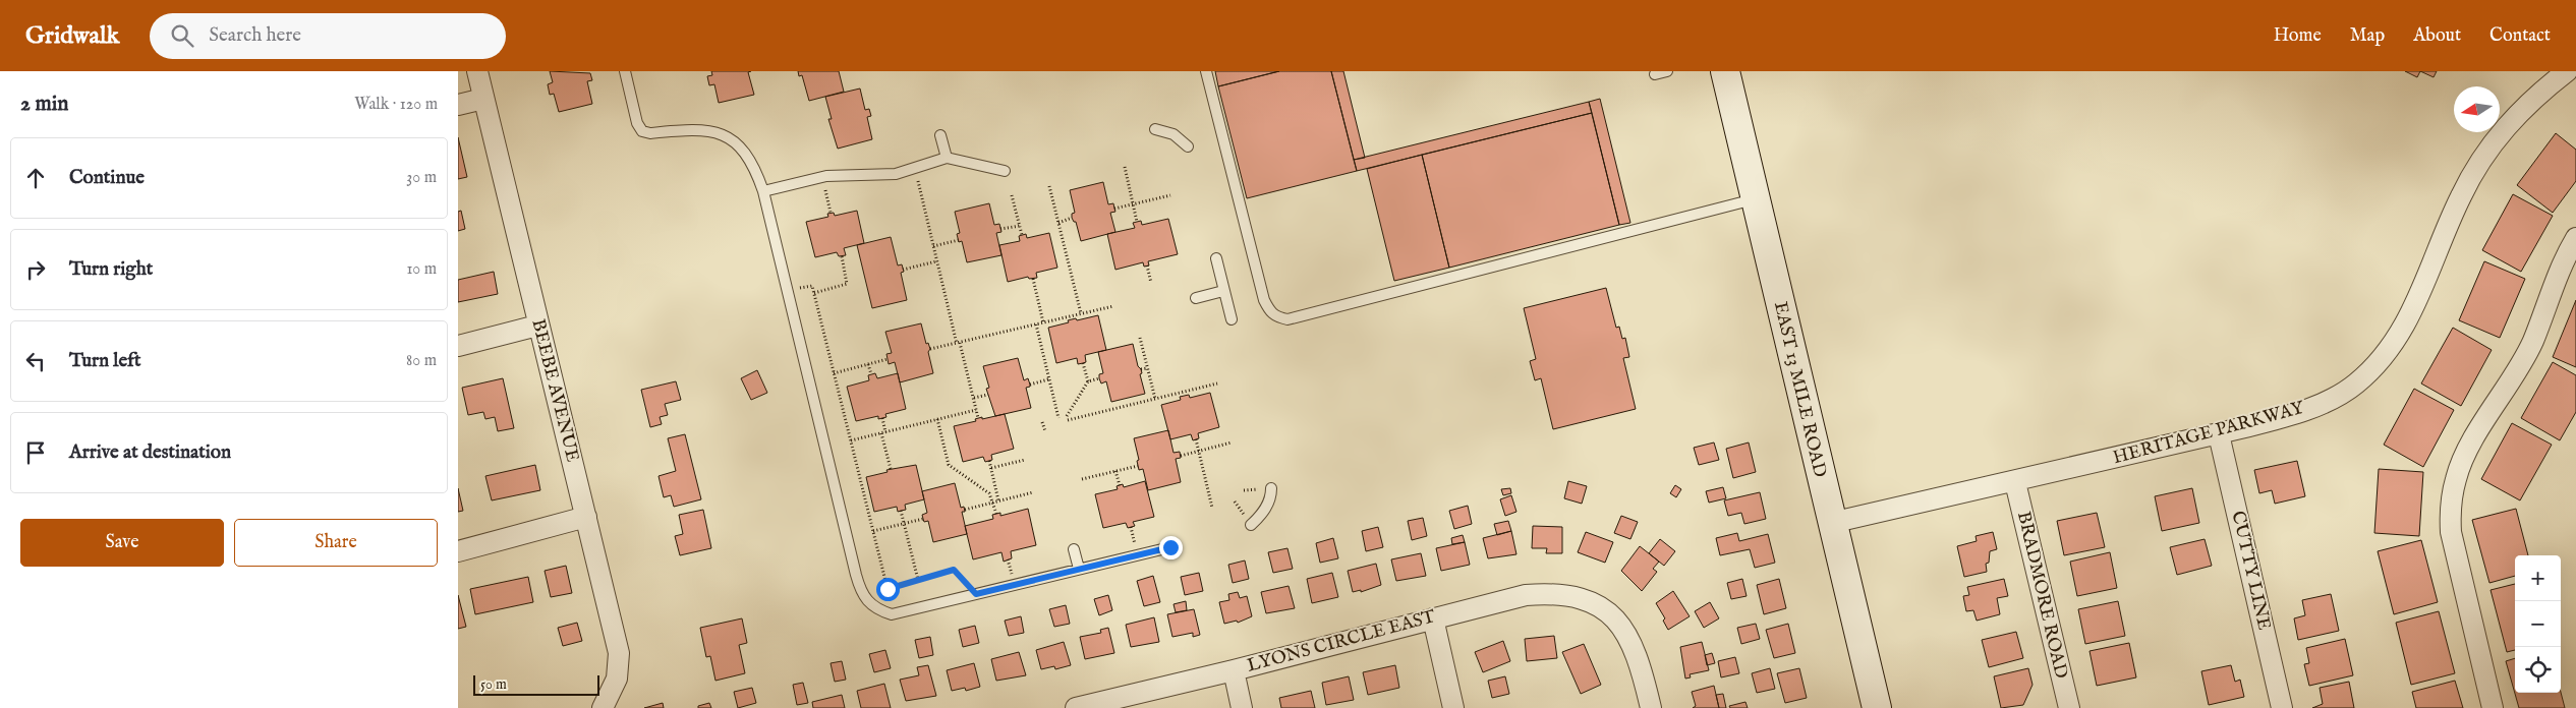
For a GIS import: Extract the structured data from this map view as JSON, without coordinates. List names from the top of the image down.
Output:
{
  "streets": {
    "main road": ["EAST 13 MILE ROAD"],
    "street": [
      "BEEBE AVENUE",
      "HERITAGE PARKWAY",
      "CUTTY LINE",
      "BRADMORE ROAD",
      "LYONS CIRCLE EAST"
    ]
  },
  "crossings": [
    ["EAST 13 MILE ROAD", "HERITAGE PARKWAY"],
    ["HERITAGE PARKWAY", "CUTTY LINE"],
    ["HERITAGE PARKWAY", "BRADMORE ROAD"]
  ],
  "scale_bar": "50 m",
  "north": "left",
  "page": {
    "header": "Gridwalk",
    "search": "Search here",
    "nav": [
      "Home",
      "Map",
      "About",
      "Contact"
    ],
    "heading": ["2 min", "Walk · 120 m"],
    "list": [
      ["Continue", "30 m"],
      ["Turn right", "10 m"],
      ["Turn left", "80 m"],
      "Arrive at destination"
    ],
    "buttons": ["Save", "Share"],
    "map_buttons": ["+", "−"],
    "scale": "50 m"
  }
}
